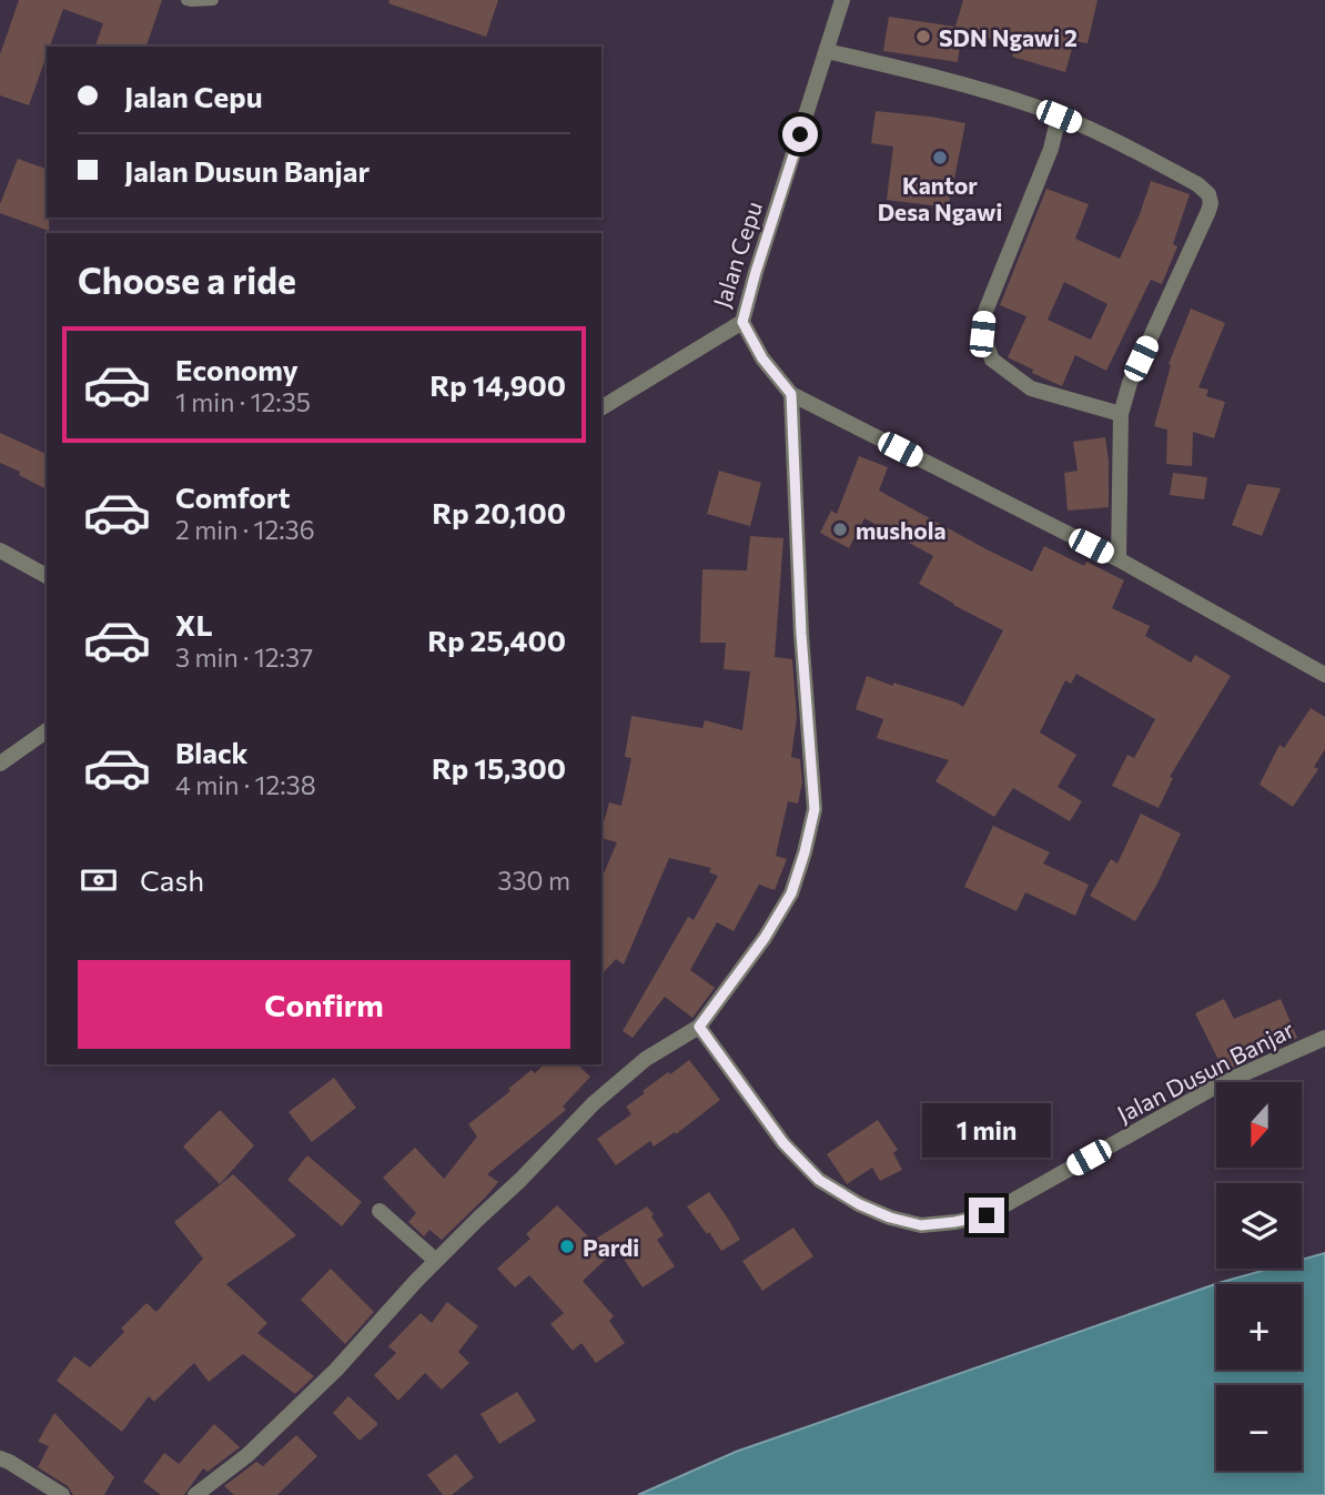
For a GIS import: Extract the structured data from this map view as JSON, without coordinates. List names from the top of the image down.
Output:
{
  "streets": {
    "street": ["Jalan Cepu", "Jalan Dusun Banjar"]
  },
  "places": [
    "SDN Ngawi 2",
    "Kantor Desa Ngawi",
    "mushola",
    "Pardi"
  ],
  "north": "bottom",
  "page": {
    "banner": ["Jalan Cepu", "Jalan Dusun Banjar"],
    "heading": "Choose a ride",
    "list": [
      {
        "name": "Economy",
        "note": "1 min · 12:35",
        "value": "Rp 14,900"
      },
      {
        "name": "Comfort",
        "note": "2 min · 12:36",
        "value": "Rp 20,100"
      },
      {
        "name": "XL",
        "note": "3 min · 12:37",
        "value": "Rp 25,400"
      },
      {
        "name": "Black",
        "note": "4 min · 12:38",
        "value": "Rp 15,300"
      }
    ],
    "pay": ["Cash", "330 m"],
    "buttons": "Confirm",
    "map_buttons": ["+", "−"],
    "bubble": "1 min"
  }
}
